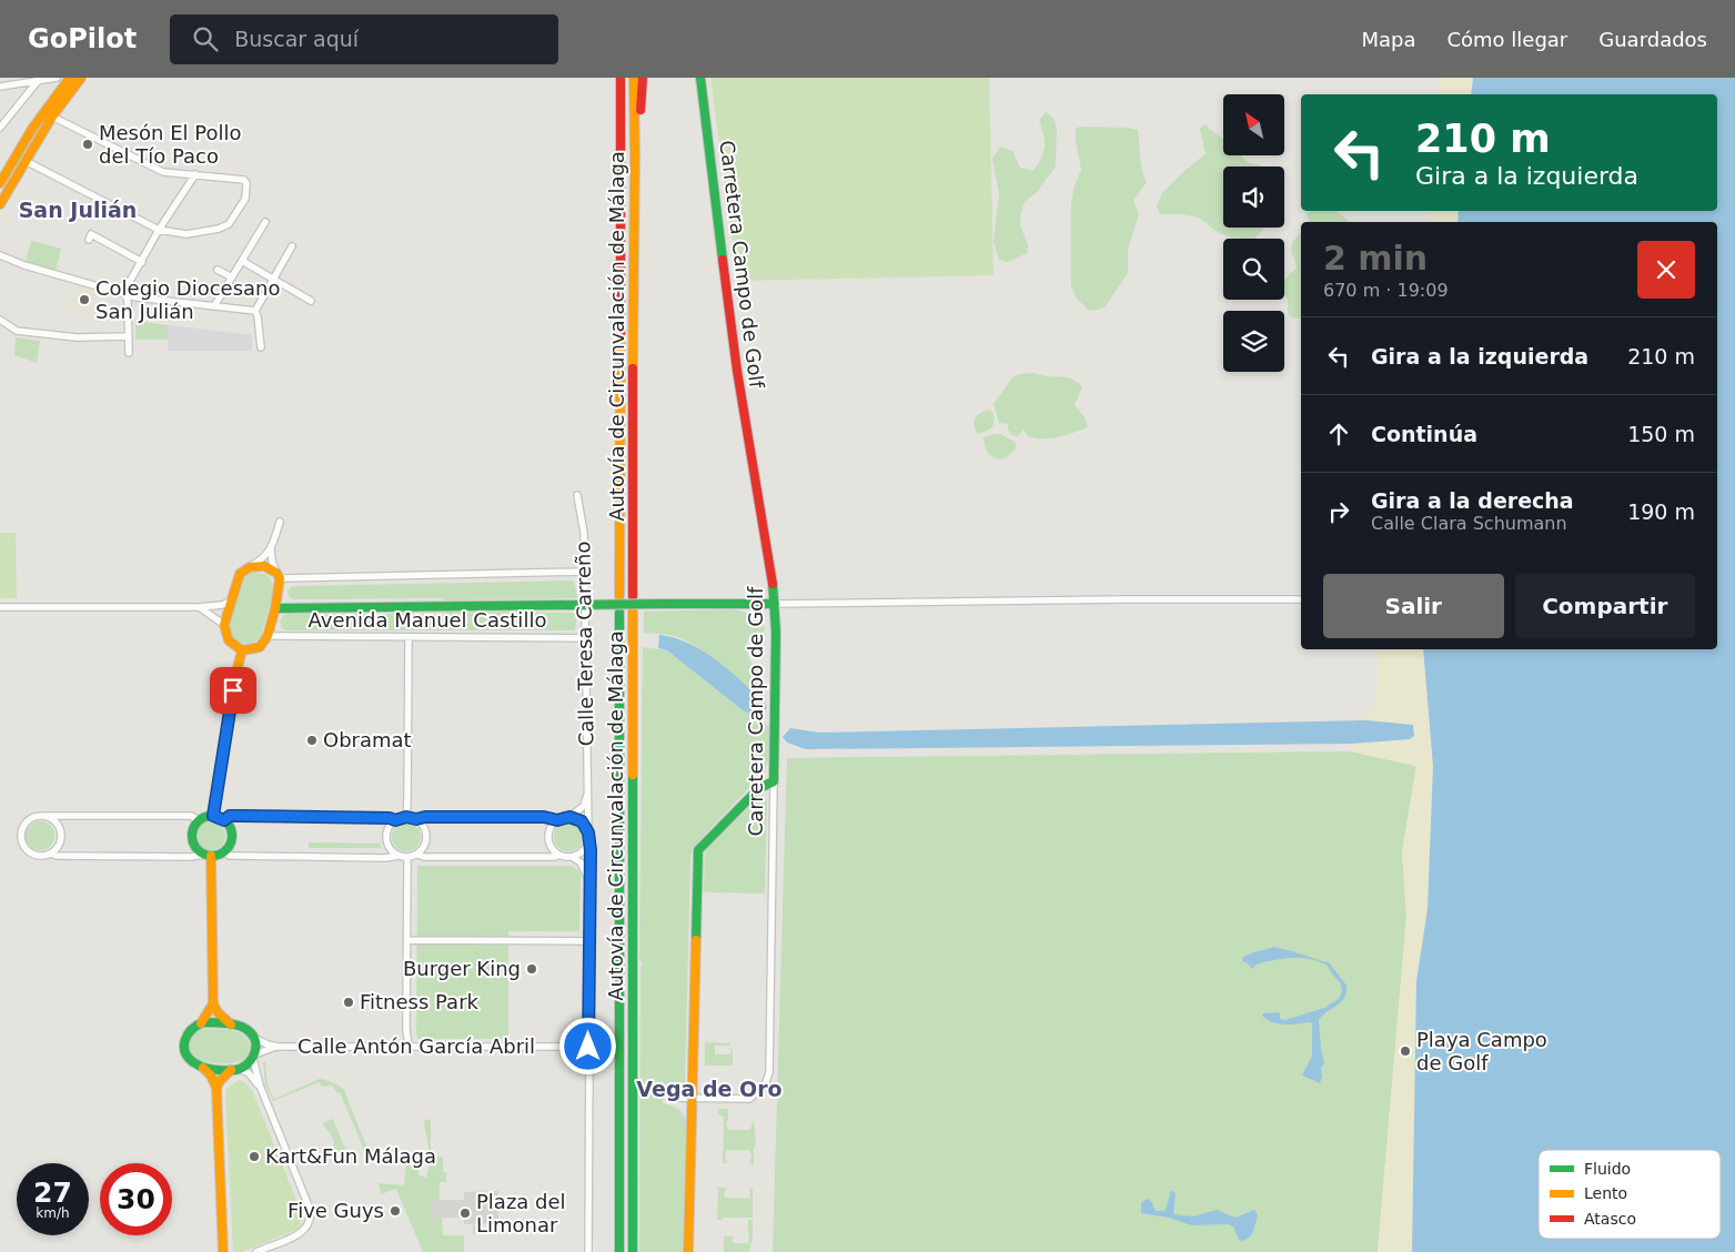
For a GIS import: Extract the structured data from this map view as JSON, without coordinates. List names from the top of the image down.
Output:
{
  "streets": {
    "main road": ["Carretera Campo de Golf", "Autovía de Circunvalación de Málaga", "Avenida Manuel Castillo"],
    "street": ["Calle Teresa Carreño", "Calle Antón García Abril"]
  },
  "crossings": [
    ["Carretera Campo de Golf", "Avenida Manuel Castillo"],
    ["Avenida Manuel Castillo", "Calle Teresa Carreño"],
    ["Calle Teresa Carreño", "Calle Antón García Abril"]
  ],
  "districts": ["San Julián", "Vega de Oro"],
  "places": [
    "Mesón El Pollo del Tío Paco",
    "Colegio Diocesano San Julián",
    "Obramat",
    "Burger King",
    "Fitness Park",
    "Playa Campo de Golf",
    "Kart&Fun Málaga",
    "Five Guys",
    "Plaza del Limonar"
  ],
  "legend": ["Fluido", "Lento", "Atasco"],
  "north": "top left",
  "page": {
    "header": "GoPilot",
    "search": "Buscar aquí",
    "nav": ["Mapa", "Cómo llegar", "Guardados"],
    "turn": ["210 m", "Gira a la izquierda"],
    "heading": ["2 min", "670 m · 19:09"],
    "list": [
      {
        "name": "Gira a la izquierda",
        "value": "210 m"
      },
      {
        "name": "Continúa",
        "value": "150 m"
      },
      {
        "name": "Gira a la derecha",
        "note": "Calle Clara Schumann",
        "value": "190 m"
      }
    ],
    "buttons": ["Salir", "Compartir"],
    "speed": "27 km/h",
    "limit": "30"
  }
}
